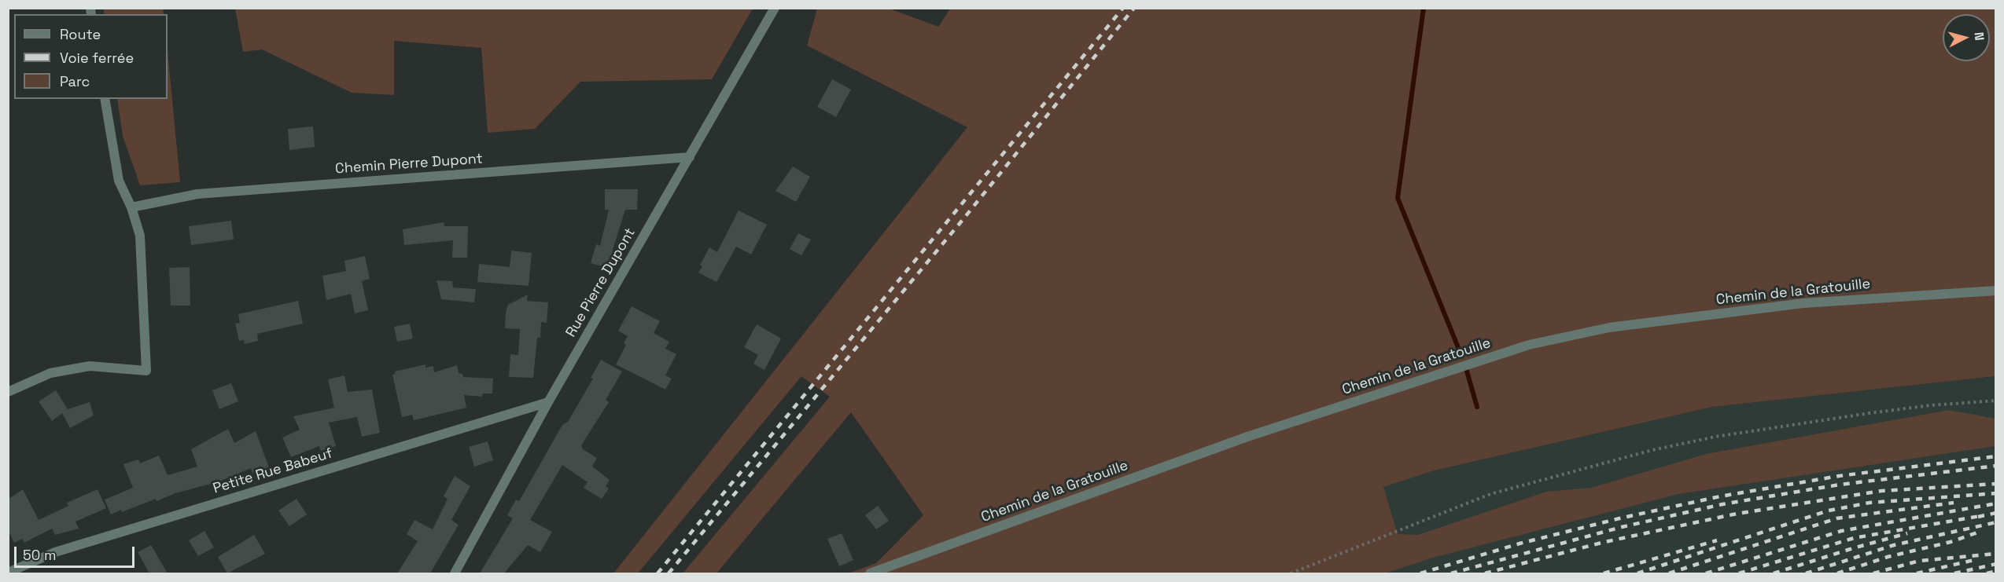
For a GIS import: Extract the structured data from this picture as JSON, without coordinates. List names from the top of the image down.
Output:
{
  "streets": {
    "street": [
      "Chemin Pierre Dupont",
      "Rue Pierre Dupont",
      "Chemin de la Gratouille",
      "Petite Rue Babeuf"
    ]
  },
  "crossings": [
    ["Chemin Pierre Dupont", "Rue Pierre Dupont"],
    ["Rue Pierre Dupont", "Petite Rue Babeuf"]
  ],
  "legend": ["Route", "Voie ferrée", "Parc"],
  "scale_bar": "50 m",
  "north": "right"
}
